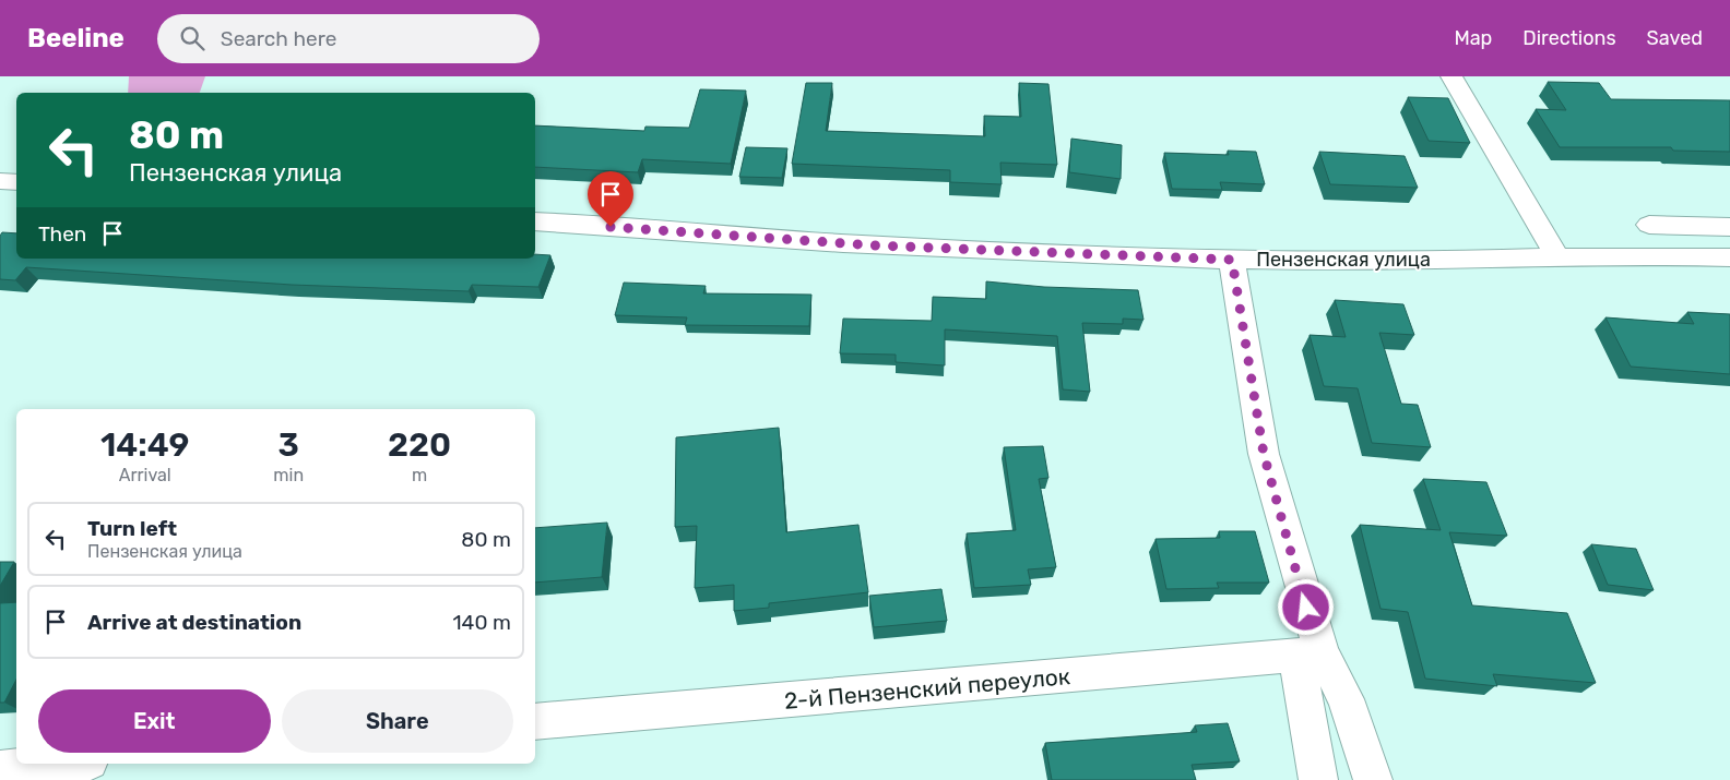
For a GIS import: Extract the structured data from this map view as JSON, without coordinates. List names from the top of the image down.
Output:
{
  "streets": {
    "street": ["Пензенская улица", "2-й Пензенский переулок"]
  },
  "page": {
    "header": "Beeline",
    "search": "Search here",
    "nav": ["Map", "Directions", "Saved"],
    "turn": ["80 m", "Пензенская улица"],
    "then": "Then",
    "eta": [
      "14:49",
      "Arrival",
      "3",
      "min",
      "220",
      "m"
    ],
    "list": [
      {
        "name": "Turn left",
        "note": "Пензенская улица",
        "value": "80 m"
      },
      {
        "name": "Arrive at destination",
        "value": "140 m"
      }
    ],
    "buttons": ["Exit", "Share"]
  }
}
